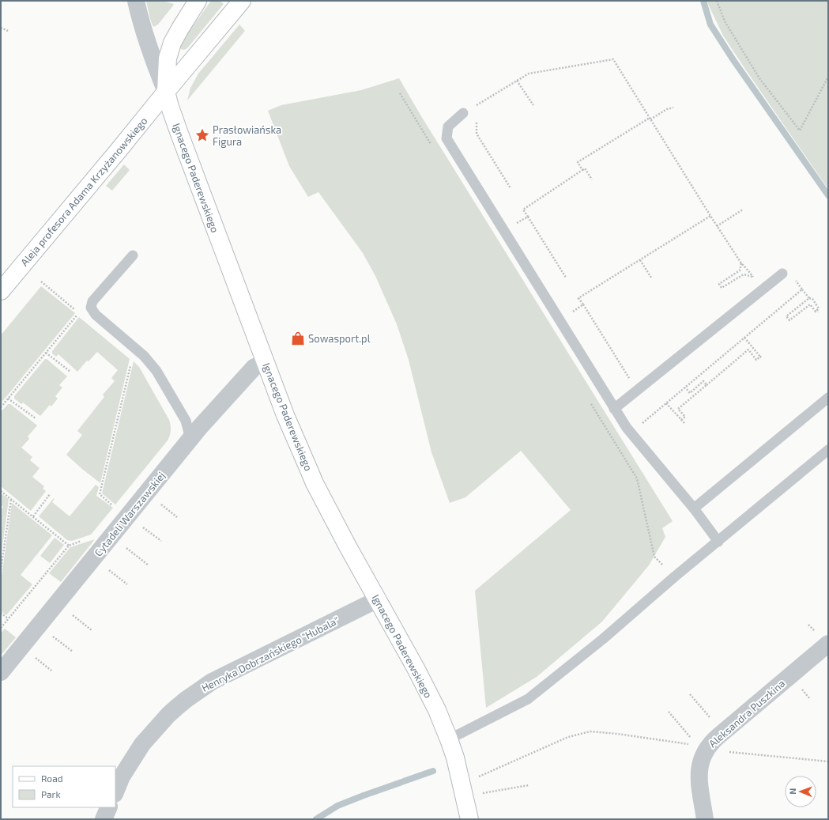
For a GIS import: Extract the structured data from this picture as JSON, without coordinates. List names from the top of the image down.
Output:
{
  "streets": {
    "street": [
      "Ignacego Paderewskiego",
      "Aleja profesora Adama Krzyżanowskiego",
      "Cytadeli Warszawskiej",
      "Henryka Dobrzańskiego \"Hubala\"",
      "Aleksandra Puszkina"
    ]
  },
  "crossings": [
    ["Ignacego Paderewskiego", "Aleja profesora Adama Krzyżanowskiego"],
    ["Ignacego Paderewskiego", "Cytadeli Warszawskiej"],
    ["Ignacego Paderewskiego", "Henryka Dobrzańskiego \"Hubala\""]
  ],
  "places": {
    "place": ["Prasłowiańska Figura"],
    "shop": ["Sowasport.pl"]
  },
  "legend": ["Road", "Park"],
  "north": "left"
}
